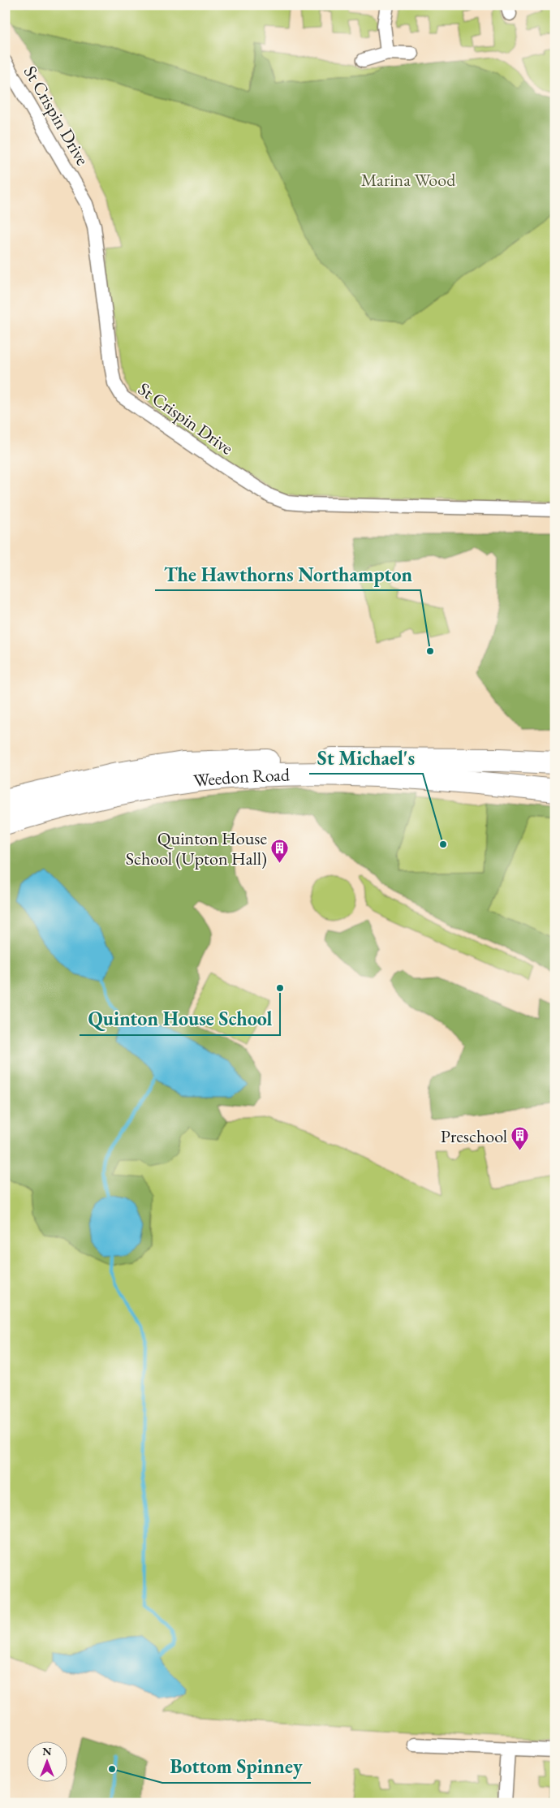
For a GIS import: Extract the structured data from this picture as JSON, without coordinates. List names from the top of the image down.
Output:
{
  "streets": {
    "highway": ["Weedon Road"],
    "street": ["St Crispin Drive"]
  },
  "parks": ["Marina Wood"],
  "places": {
    "other": [
      "The Hawthorns Northampton",
      "St Michael's",
      "Quinton House School",
      "Bottom Spinney"
    ],
    "building": ["Quinton House School (Upton Hall)", "Preschool"]
  },
  "north": "top"
}
